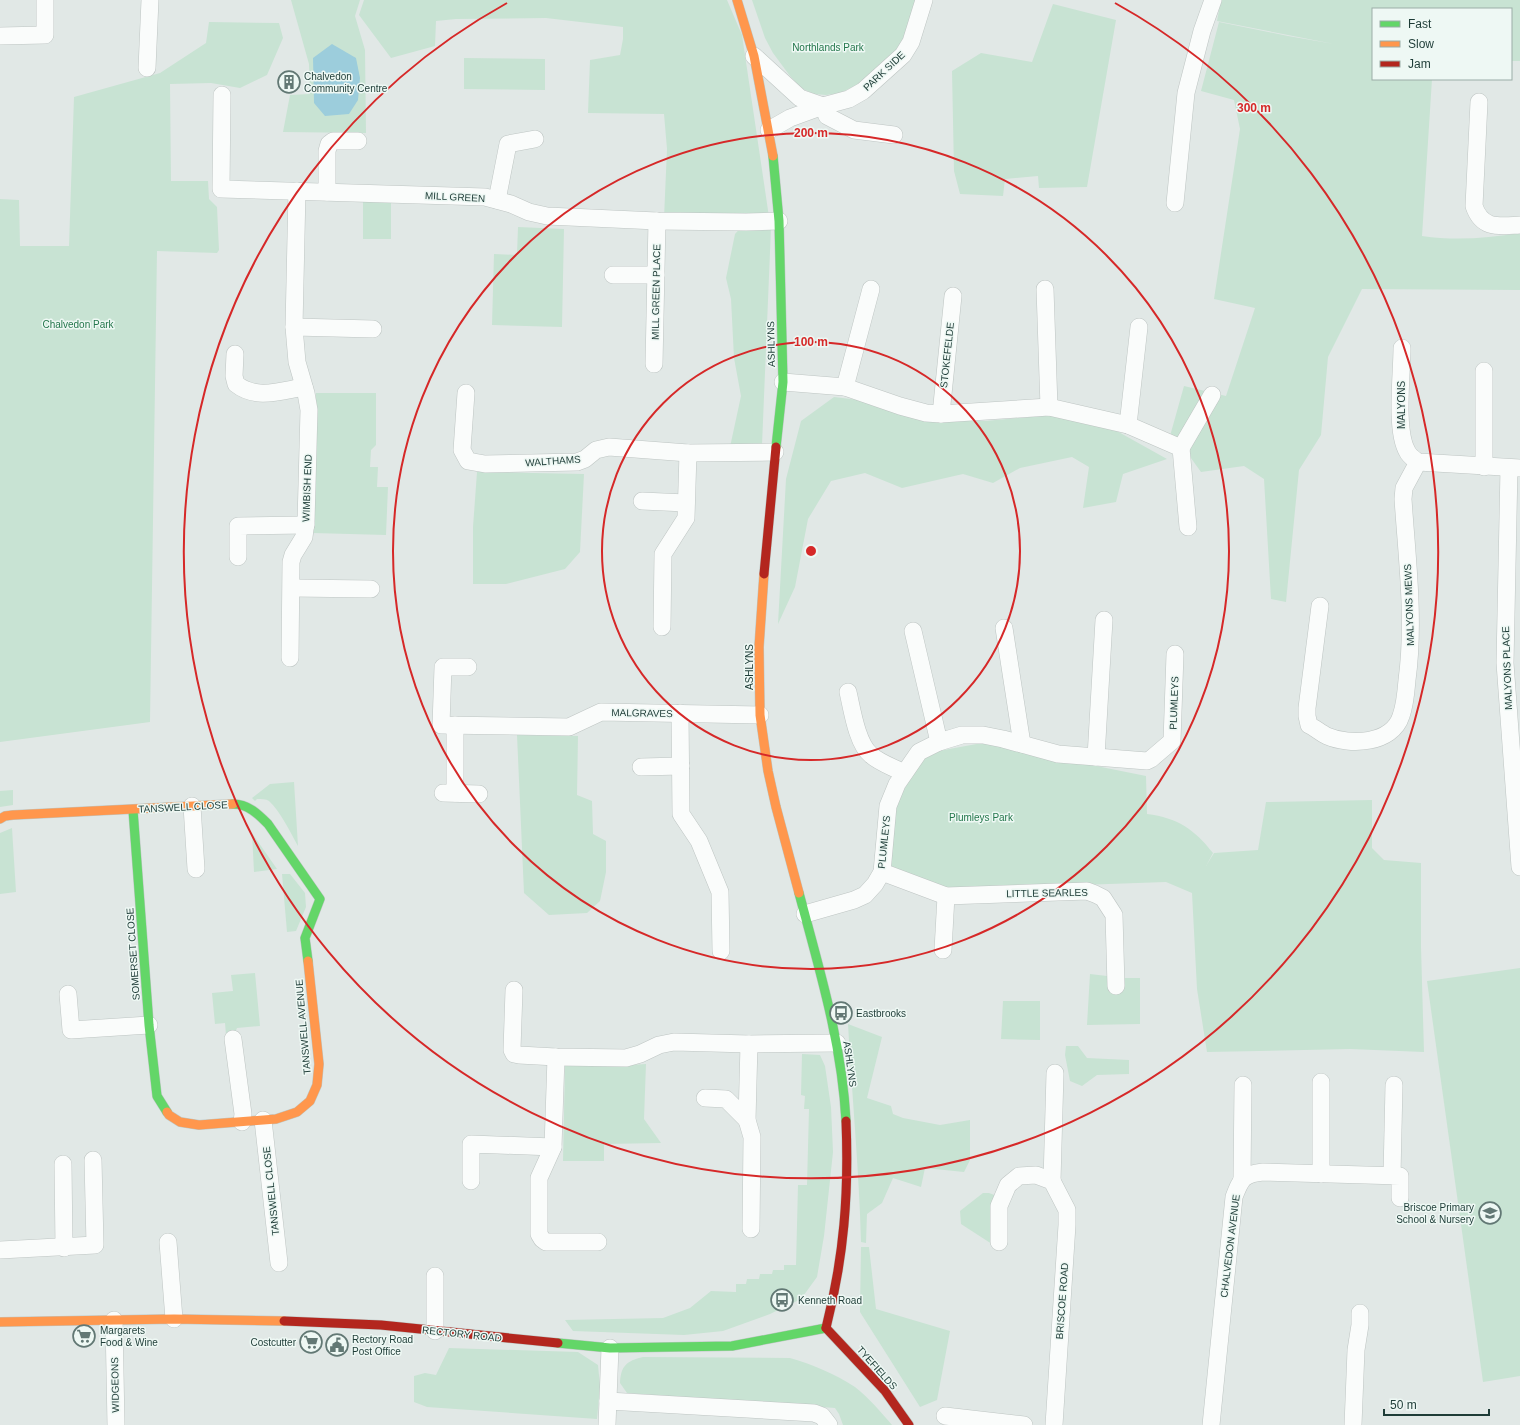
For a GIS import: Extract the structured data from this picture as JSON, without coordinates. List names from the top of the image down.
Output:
{
  "streets": {
    "street": [
      "PARK SIDE",
      "MILL GREEN",
      "MILL GREEN PLACE",
      "ASHLYNS",
      "STOKEFELDE",
      "MALYONS",
      "WALTHAMS",
      "WIMBISH END",
      "MALYONS MEWS",
      "MALYONS PLACE",
      "PLUMLEYS",
      "MALGRAVES",
      "TANSWELL CLOSE",
      "LITTLE SEARLES",
      "SOMERSET CLOSE",
      "TANSWELL AVENUE",
      "CHALVEDON AVENUE",
      "BRISCOE ROAD",
      "RECTORY ROAD",
      "TYEFIELDS",
      "WIDGEONS"
    ]
  },
  "crossings": [
    ["PARK SIDE", "ASHLYNS"],
    ["MILL GREEN", "MILL GREEN PLACE"],
    ["MILL GREEN", "ASHLYNS"],
    ["MILL GREEN", "WIMBISH END"],
    ["ASHLYNS", "WALTHAMS"],
    ["ASHLYNS", "PLUMLEYS"],
    ["ASHLYNS", "MALGRAVES"],
    ["ASHLYNS", "RECTORY ROAD"],
    ["ASHLYNS", "TYEFIELDS"],
    ["MALYONS", "MALYONS MEWS"],
    ["PLUMLEYS", "LITTLE SEARLES"],
    ["TANSWELL CLOSE", "SOMERSET CLOSE"],
    ["TANSWELL CLOSE", "TANSWELL AVENUE"],
    ["SOMERSET CLOSE", "TANSWELL AVENUE"],
    ["RECTORY ROAD", "TYEFIELDS"],
    ["RECTORY ROAD", "WIDGEONS"]
  ],
  "parks": ["Northlands Park", "Chalvedon Park", "Plumleys Park"],
  "places": {
    "building": ["Chalvedon Community Centre"],
    "bus stop": ["Eastbrooks", "Kenneth Road"],
    "school or university": ["Briscoe Primary School & Nursery"],
    "supermarket": ["Margarets Food & Wine", "Costcutter"],
    "public building": ["Rectory Road Post Office"]
  },
  "legend": ["Fast", "Slow", "Jam"],
  "scale_bar": "50 m",
  "rings": ["300 m", "200 m", "100 m"]
}
